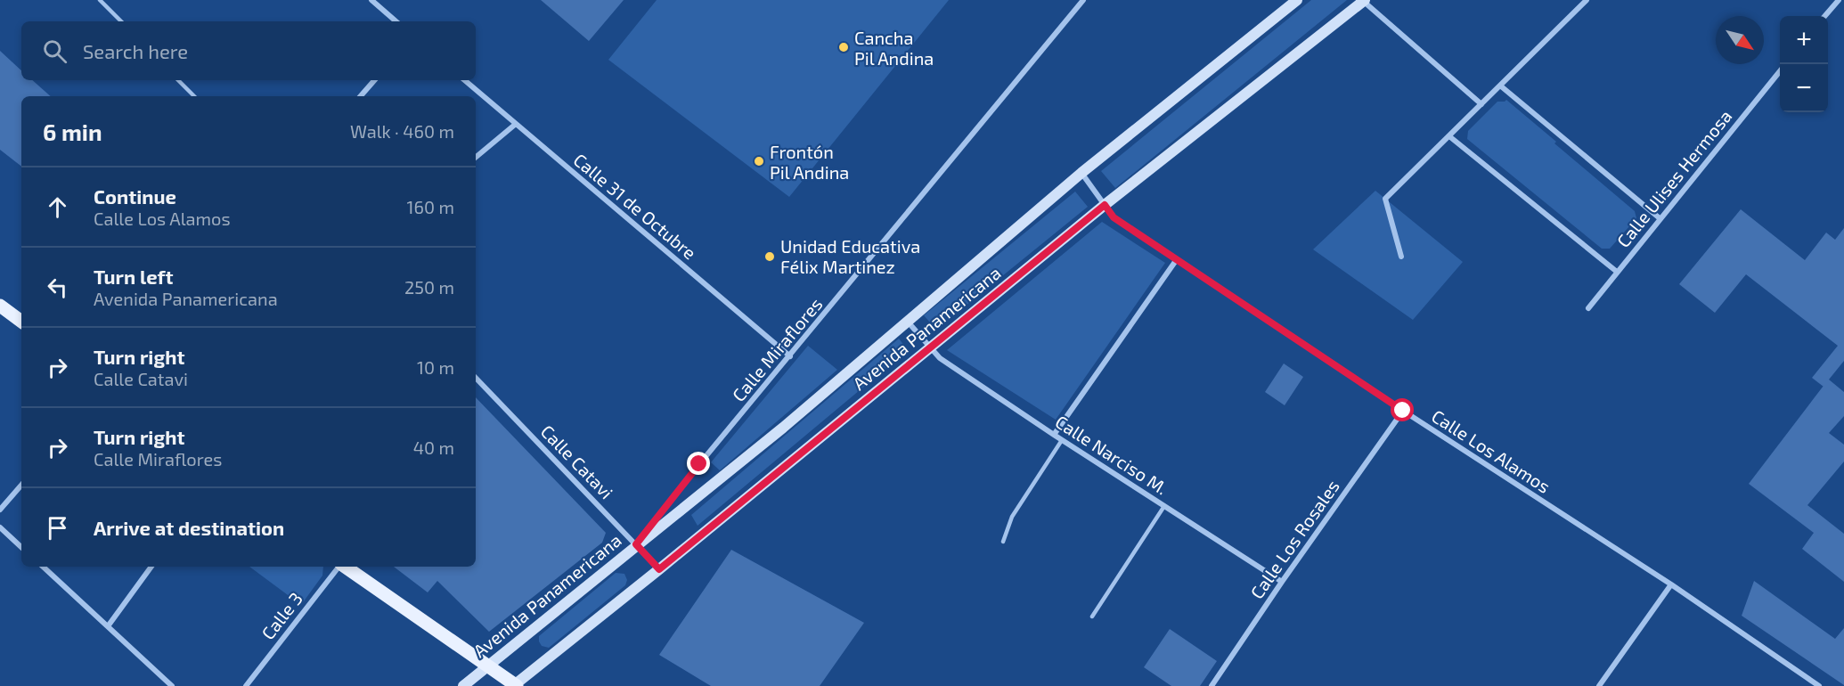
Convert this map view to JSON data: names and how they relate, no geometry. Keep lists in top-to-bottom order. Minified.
{"streets":{"main road":["Avenida Panamericana"],"street":["Calle Ulises Hermosa","Calle 31 de Octubre","Calle Miraflores","Calle Los Alamos","Calle Narciso M.","Calle Catavi","Calle Los Rosales","Calle 3"]},"crossings":[["Calle 31 de Octubre","Calle Miraflores"],["Avenida Panamericana","Calle Miraflores"],["Avenida Panamericana","Calle Los Alamos"],["Avenida Panamericana","Calle Narciso M."],["Avenida Panamericana","Calle Catavi"],["Calle Miraflores","Calle Catavi"],["Calle Los Alamos","Calle Los Rosales"],["Calle Narciso M.","Calle Los Rosales"]],"places":["Cancha Pil Andina","Frontón Pil Andina","Unidad Educativa Félix Martinez"],"north":"bottom right","page":{"map_buttons":["+","−"],"search":"Search here","heading":["6 min","Walk · 460 m"],"list":[["Continue","Calle Los Alamos","160 m"],["Turn left","Avenida Panamericana","250 m"],["Turn right","Calle Catavi","10 m"],["Turn right","Calle Miraflores","40 m"],"Arrive at destination"]}}
